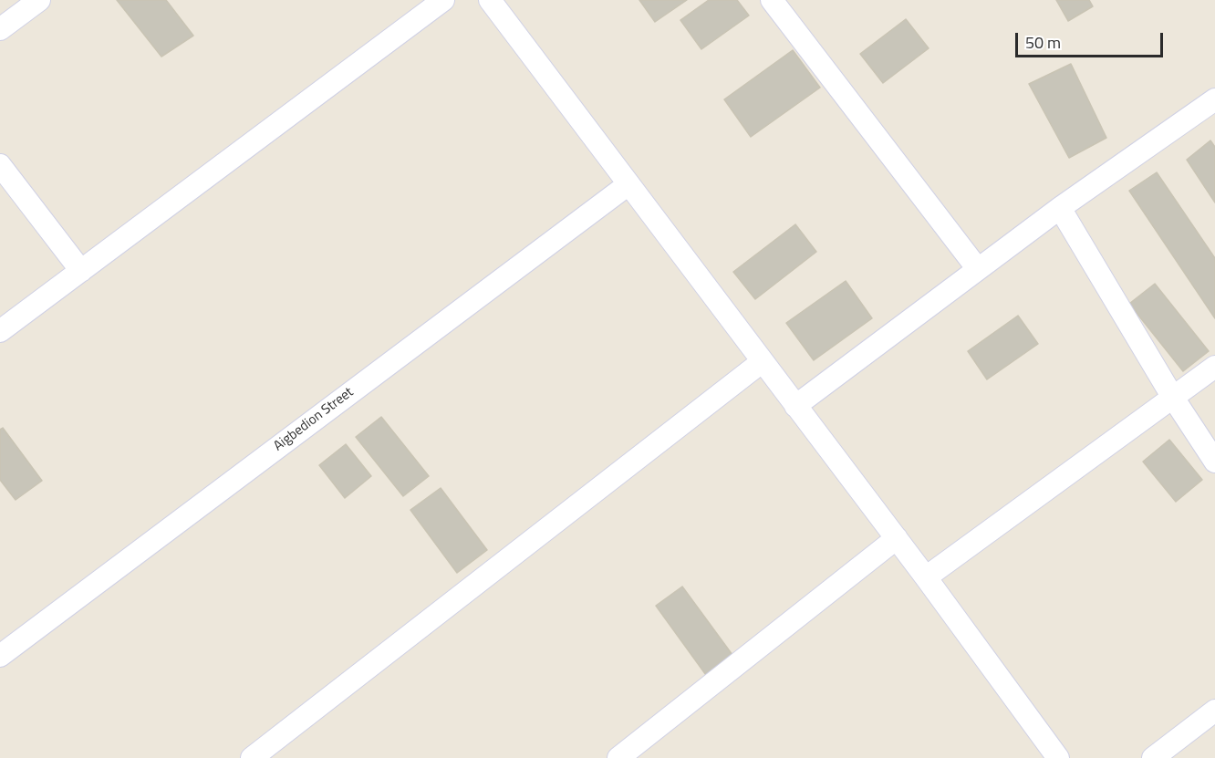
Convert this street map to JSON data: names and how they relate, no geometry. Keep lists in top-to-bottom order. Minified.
{"streets":{"street":["Aigbedion Street"]},"scale_bar":"50 m"}
